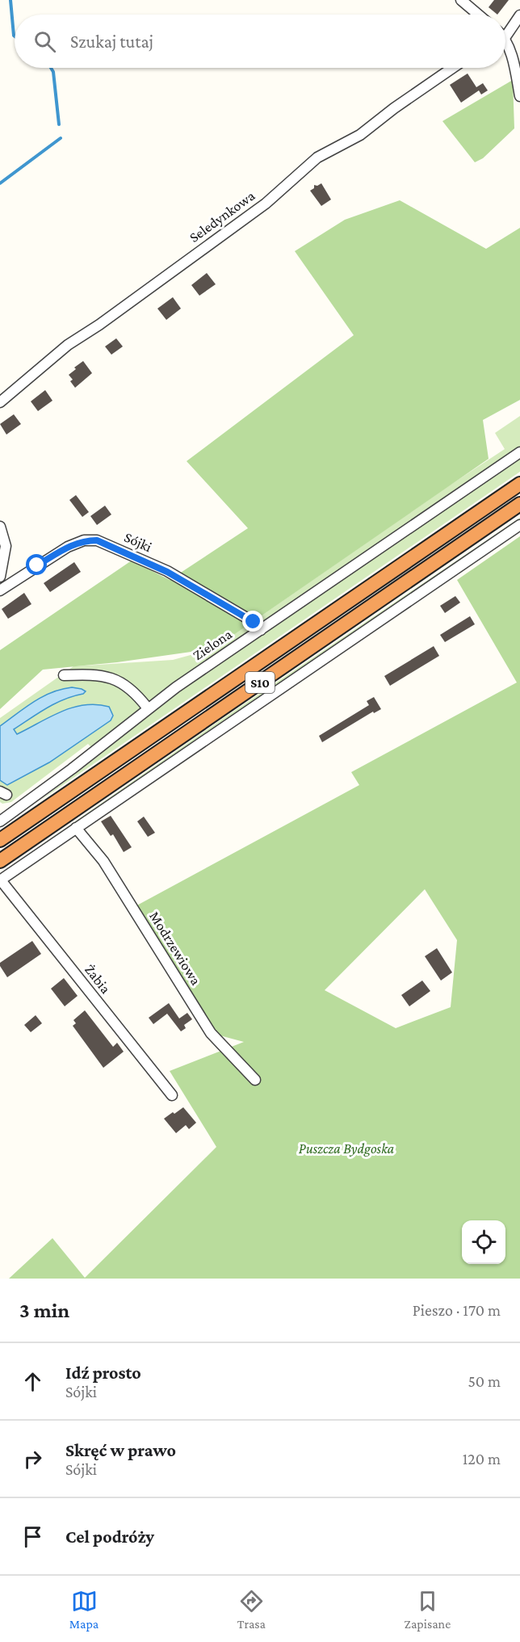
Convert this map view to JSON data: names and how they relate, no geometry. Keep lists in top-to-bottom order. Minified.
{"streets":{"highway":["S10"],"street":["Seledynkowa","Sójki","Zielona","Modrzewiowa","Żabia"]},"crossings":[["Sójki","Zielona"]],"parks":["Puszcza Bydgoska"],"page":{"search":"Szukaj tutaj","heading":["3 min","Pieszo · 170 m"],"list":[["Idź prosto","Sójki","50 m"],["Skręć w prawo","Sójki","120 m"],"Cel podróży"],"nav":["Mapa","Trasa","Zapisane"]}}
